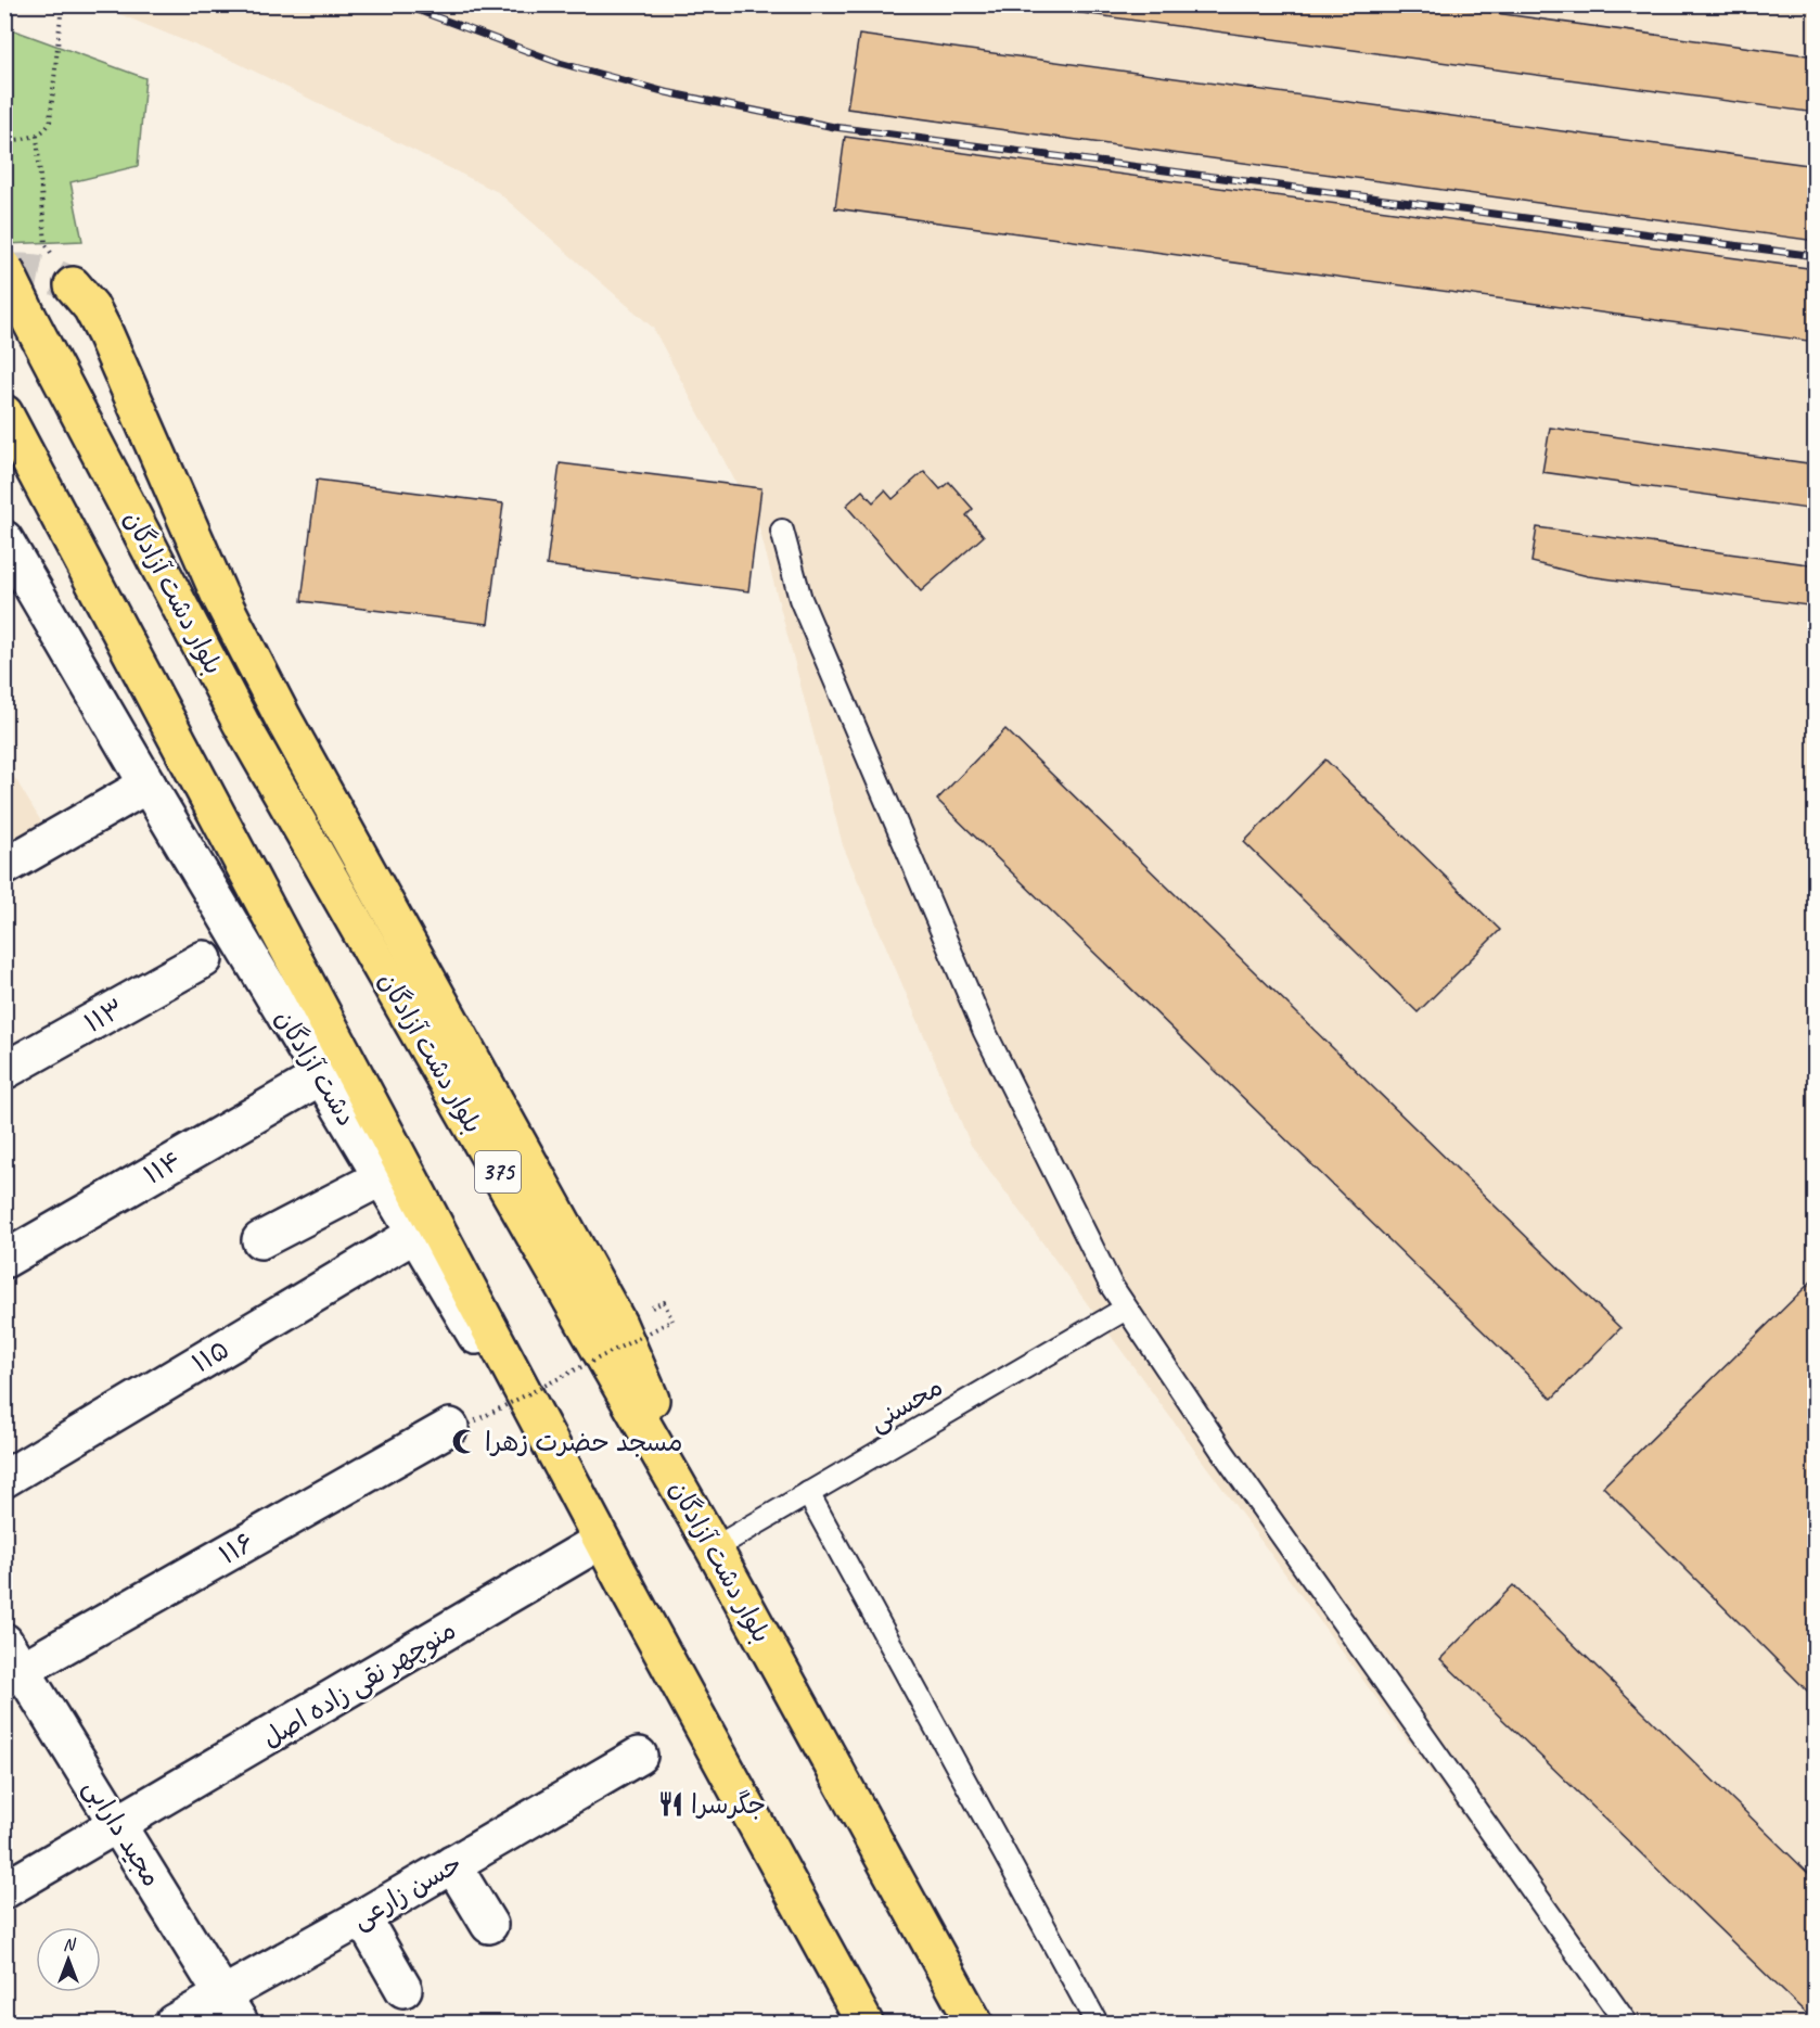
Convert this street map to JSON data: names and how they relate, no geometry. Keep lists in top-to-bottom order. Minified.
{"streets":{"main road":["بلوار دشت آزادگان","375"],"street":["۱۱۳","دشت آزادگان","۱۱۴","۱۱۵","۱۱۶","منوچهر نقی‌ زاده اصل","مجید دارابی","حسن زارعی"],"lane":["محسنی"]},"crossings":[["بلوار دشت آزادگان","محسنی"],["دشت آزادگان","۱۱۴"],["دشت آزادگان","۱۱۵"],["دشت آزادگان","منوچهر نقی‌ زاده اصل"],["۱۱۶","مجید دارابی"],["منوچهر نقی‌ زاده اصل","مجید دارابی"],["مجید دارابی","حسن زارعی"]],"places":{"mosque":["مسجد حضرت زهرا"],"restaurant":["جگرسرا"]},"north":"top"}
